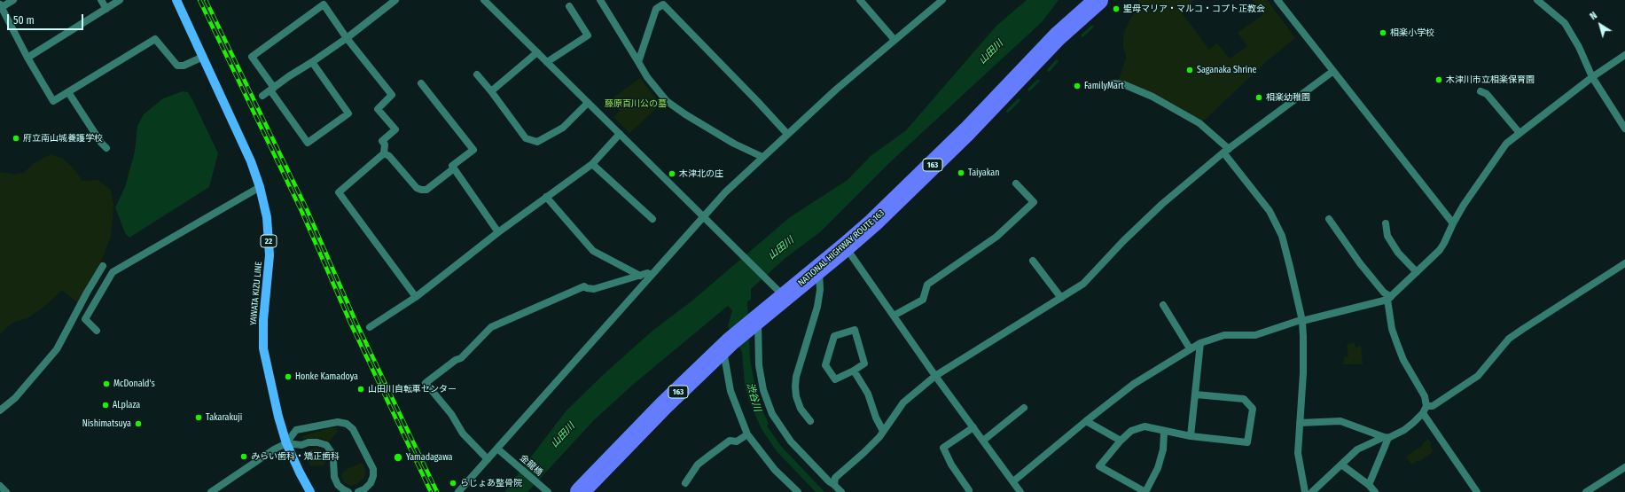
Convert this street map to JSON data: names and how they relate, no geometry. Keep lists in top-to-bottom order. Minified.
{"streets":{"highway":["163","NATIONAL HIGHWAY ROUTE 163"],"main road":["22","YAWATA KIZU LINE"],"street":["金龍橋"]},"water":["山田川","渋谷川"],"parks":["藤原百川公の墓"],"places":["聖母マリア・マルコ・コプト正教会","相楽小学校","Saganaka Shrine","木津川市立相楽保育園","FamilyMart","相楽幼稚園","府立南山城養護学校","Taiyakan","木津北の庄","Honke Kamadoya","McDonald's","山田川自転車センター","ALplaza","Takarakuji","Nishimatsuya","みらい歯科・矯正歯科","Yamadagawa","らじょあ整骨院"],"scale_bar":"50 m","north":"top left"}
